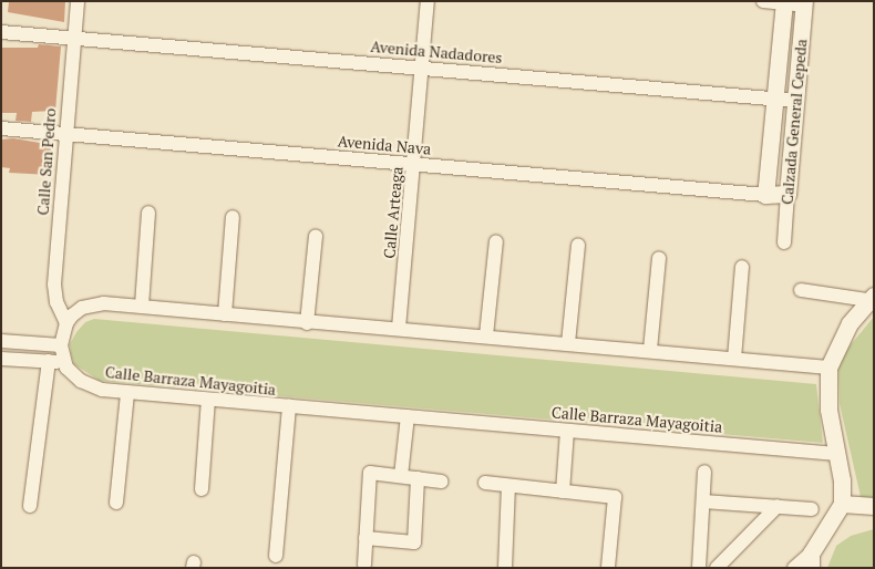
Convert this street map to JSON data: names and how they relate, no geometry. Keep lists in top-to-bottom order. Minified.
{"streets":{"street":["Avenida Nadadores","Calzada General Cepeda","Avenida Nava","Calle San Pedro","Calle Arteaga","Calle Barraza Mayagoitia"]},"crossings":[["Avenida Nadadores","Calzada General Cepeda"],["Avenida Nadadores","Calle San Pedro"],["Avenida Nadadores","Calle Arteaga"],["Calzada General Cepeda","Avenida Nava"],["Avenida Nava","Calle San Pedro"],["Avenida Nava","Calle Arteaga"],["Calle San Pedro","Calle Barraza Mayagoitia"]]}
